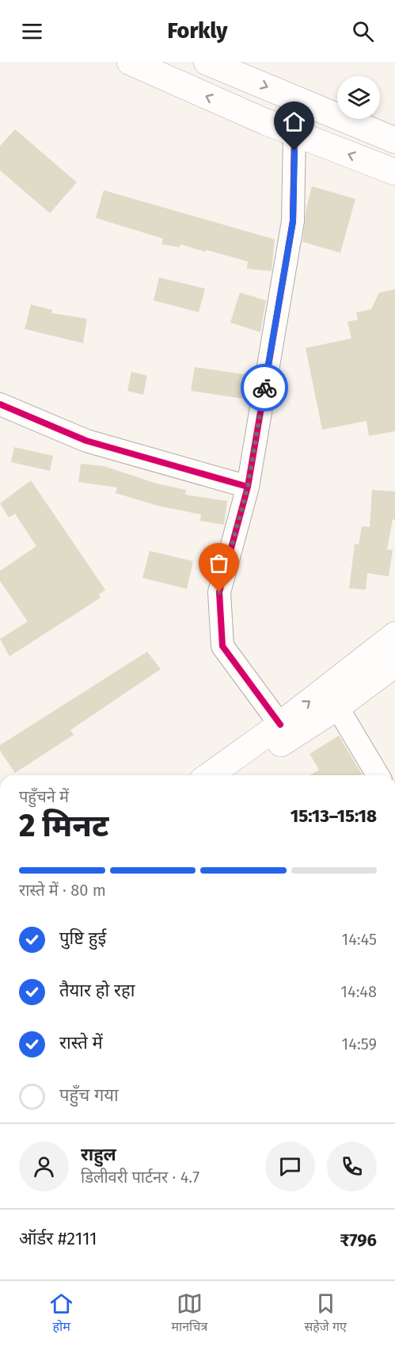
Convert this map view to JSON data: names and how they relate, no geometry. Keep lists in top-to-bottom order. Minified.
{"page":{"header":"Forkly","heading":["2 मिनट","पहुँचने में","15:13–15:18"],"panel":["राहुल","डिलीवरी पार्टनर · 4.7","ऑर्डर #2111","₹796"],"bar":"रास्ते में · 80 m","list":[["पुष्टि हुई","14:45"],["तैयार हो रहा","14:48"],["रास्ते में","14:59"],"पहुँच गया"],"tabs":["होम","मानचित्र","सहेजे गए"]}}
